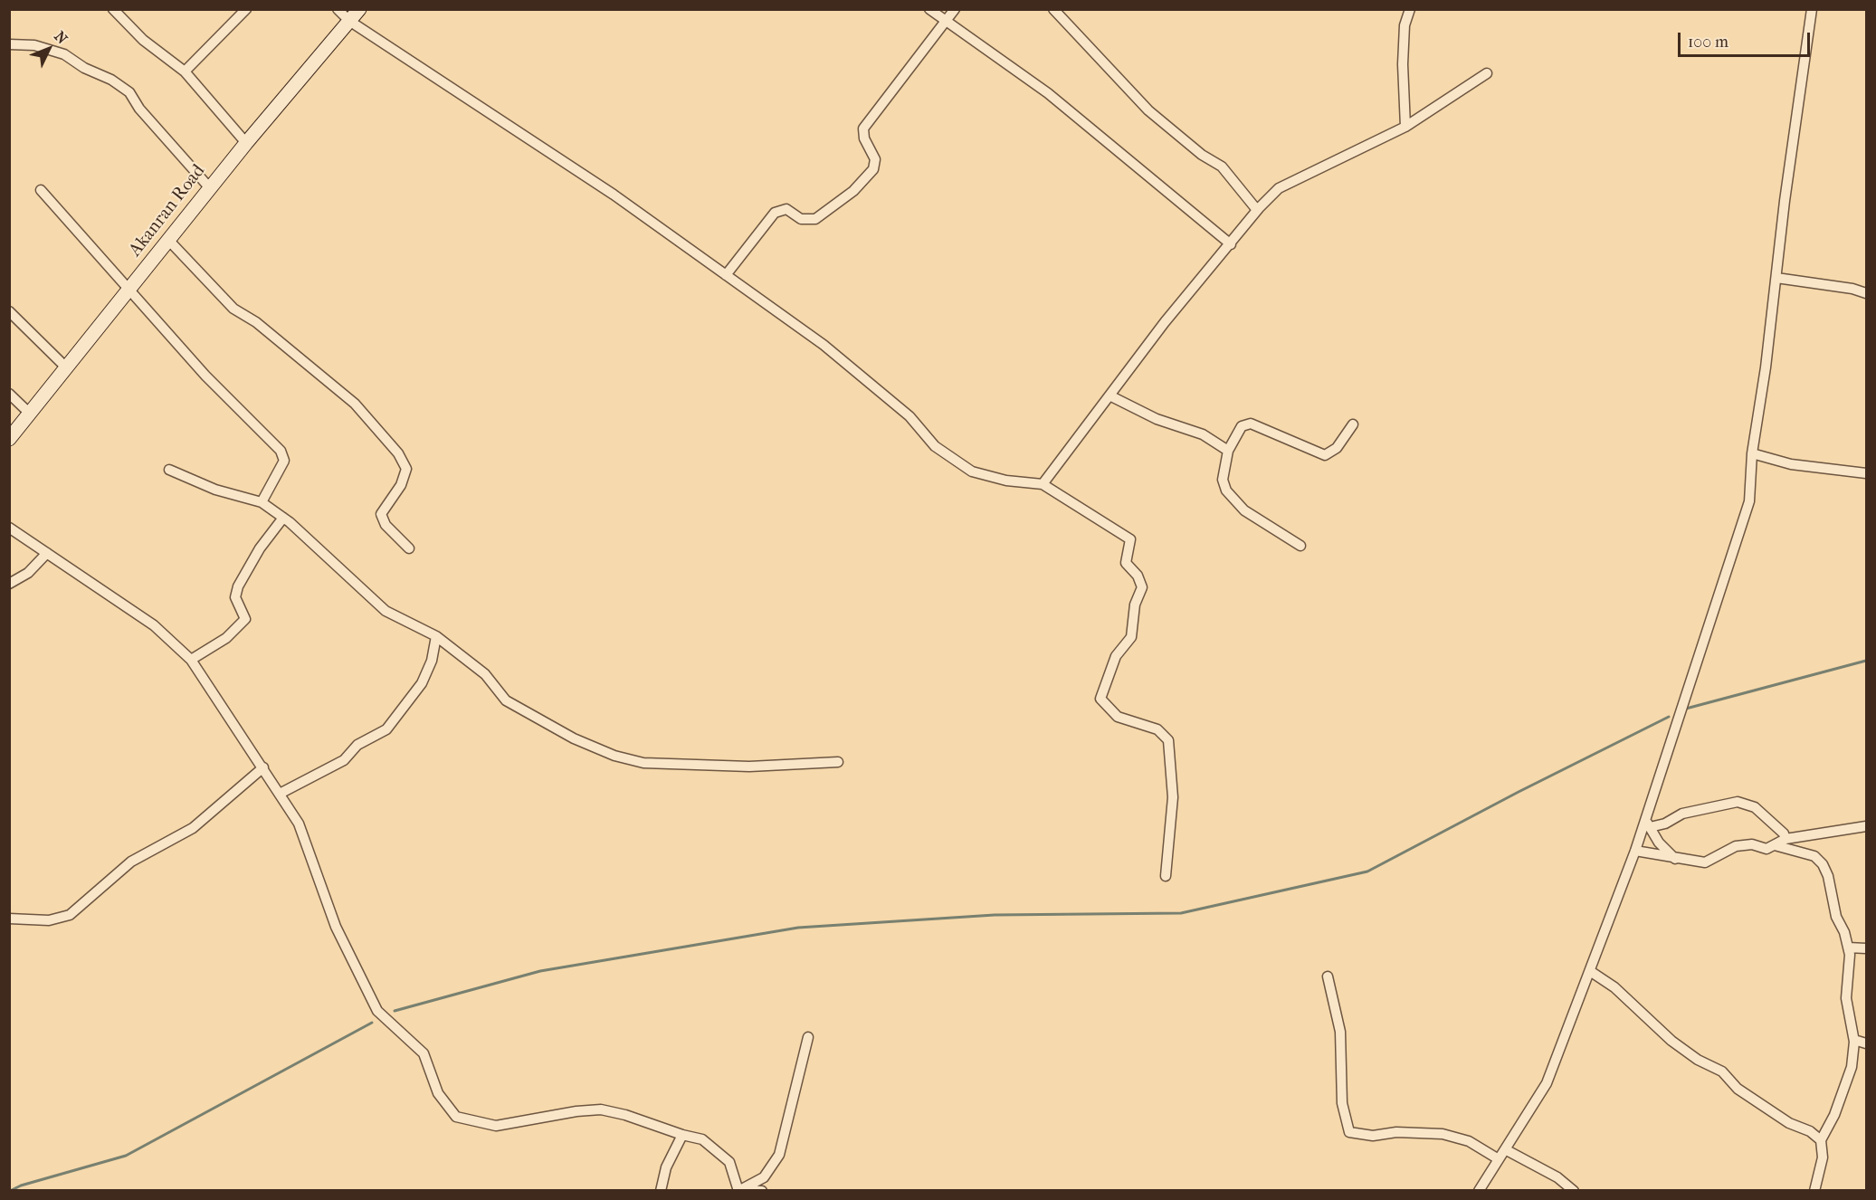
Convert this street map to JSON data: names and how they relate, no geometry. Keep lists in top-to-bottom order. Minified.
{"streets":{"main road":["Akanran Road"]},"scale_bar":"100 m","north":"top right"}
